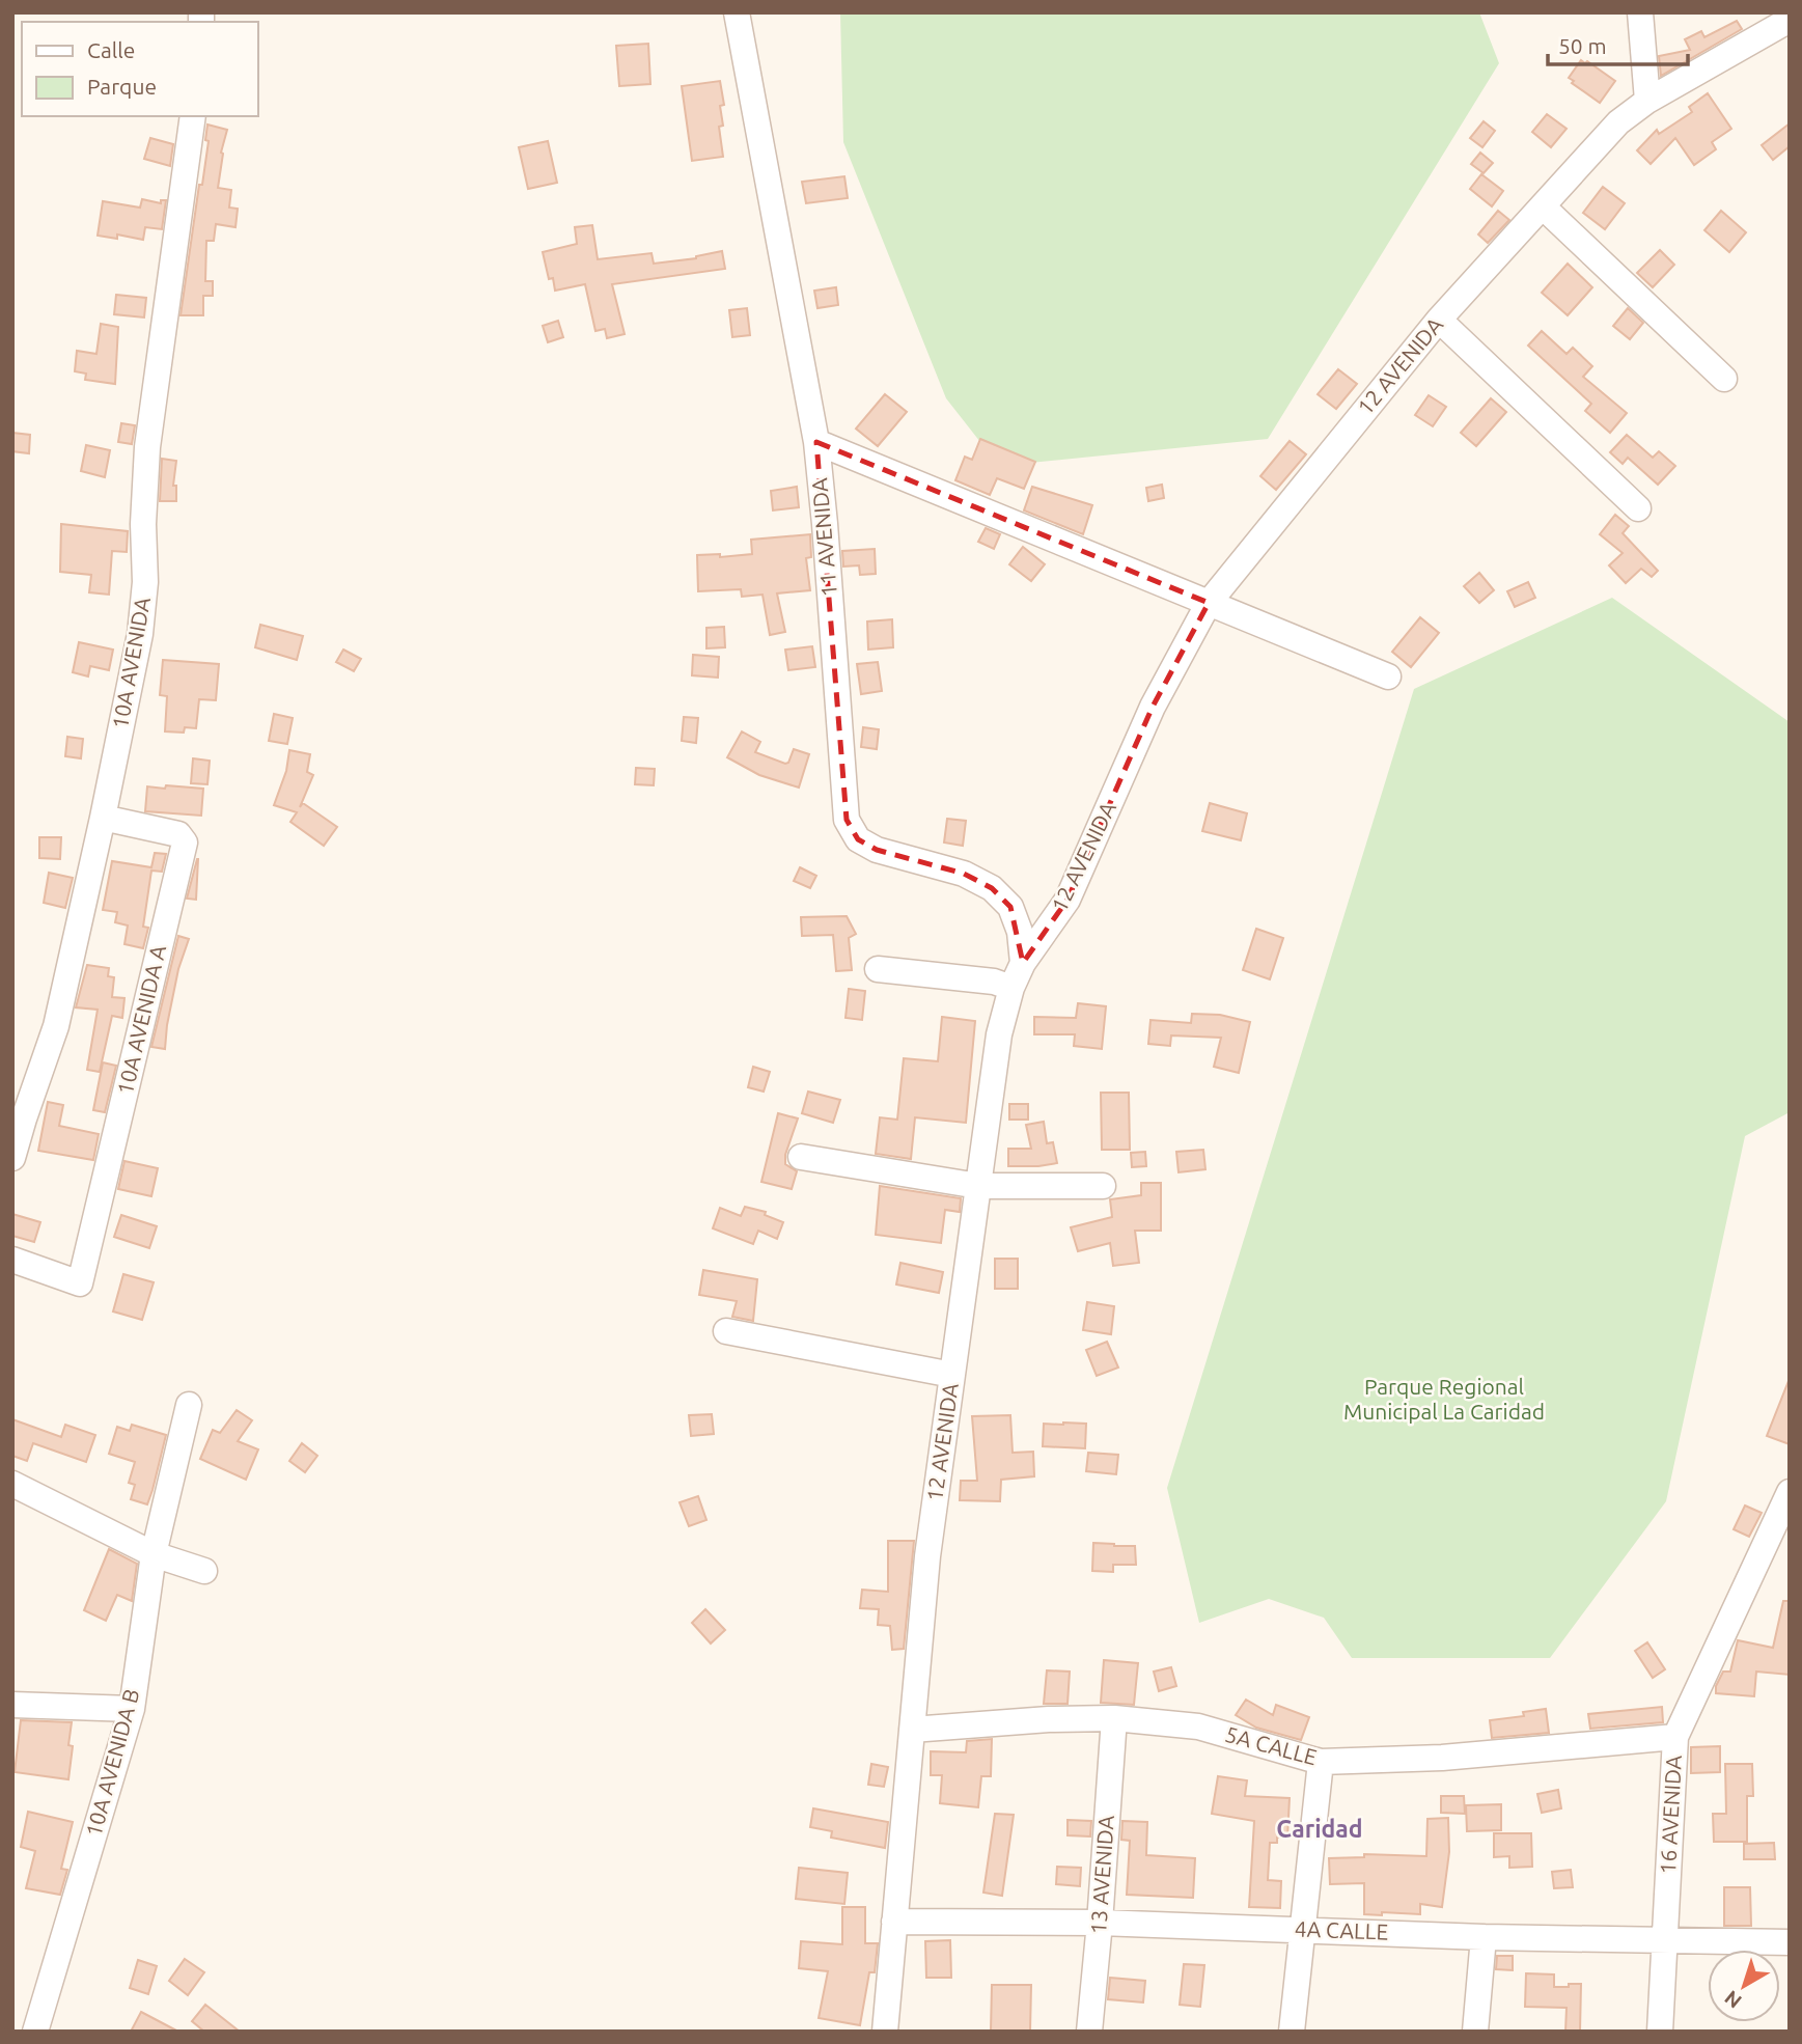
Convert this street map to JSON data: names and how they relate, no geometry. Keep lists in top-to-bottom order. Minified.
{"streets":{"street":["12 AVENIDA","11 AVENIDA","10A AVENIDA","10A AVENIDA A","5A CALLE","10A AVENIDA B","16 AVENIDA","13 AVENIDA","4A CALLE"]},"crossings":[["12 AVENIDA","11 AVENIDA"],["12 AVENIDA","5A CALLE"],["12 AVENIDA","4A CALLE"],["10A AVENIDA","10A AVENIDA A"],["5A CALLE","16 AVENIDA"],["5A CALLE","13 AVENIDA"],["16 AVENIDA","4A CALLE"],["13 AVENIDA","4A CALLE"]],"districts":["Caridad"],"parks":["Parque Regional Municipal La Caridad"],"legend":["Calle","Parque"],"scale_bar":"50 m","north":"bottom left"}
